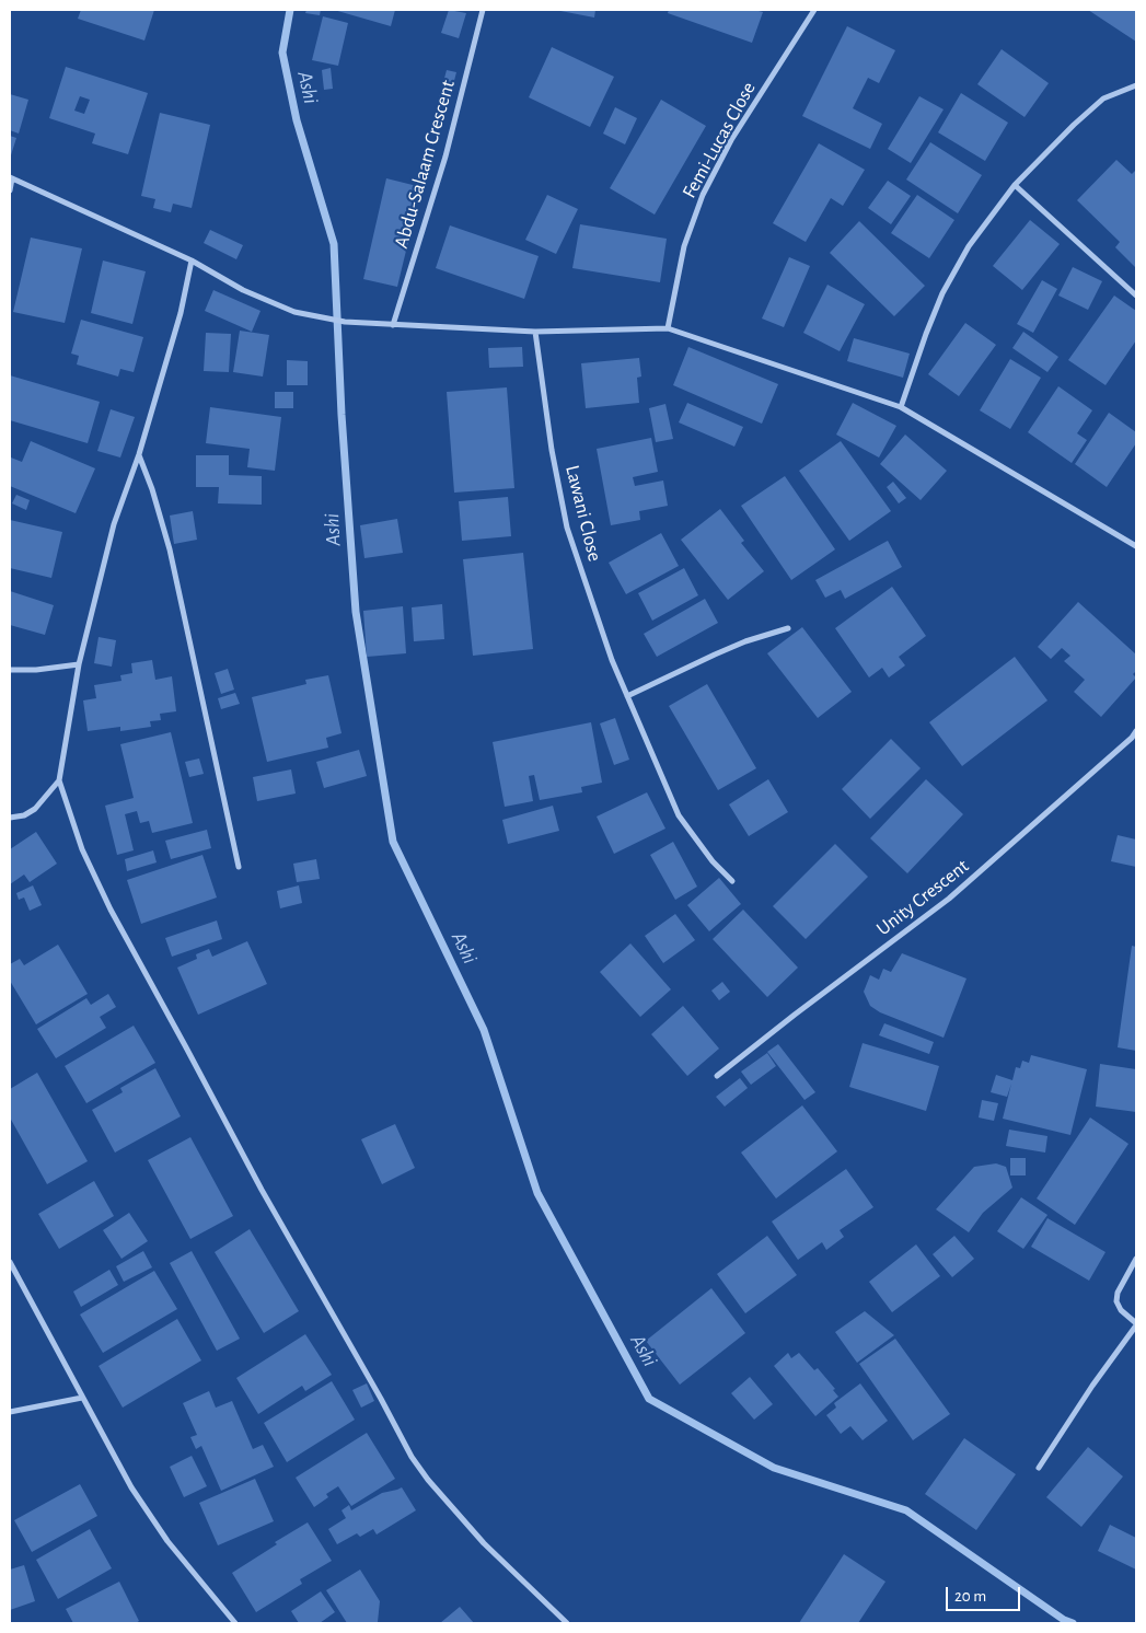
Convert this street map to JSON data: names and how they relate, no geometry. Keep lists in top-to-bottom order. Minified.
{"streets":{"street":["Femi-Lucas Close","Abdu-Salaam Crescent","Lawani Close","Unity Crescent"]},"water":["Ashi"],"scale_bar":"20 m"}
